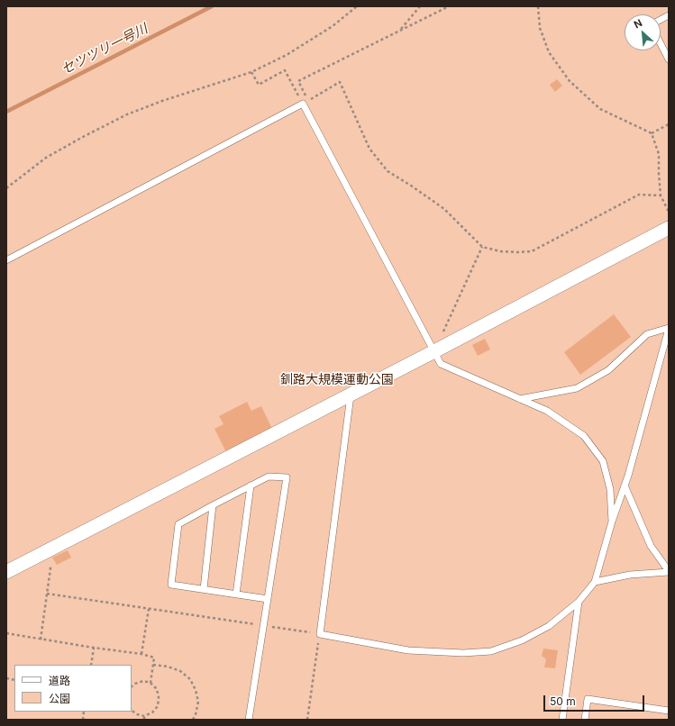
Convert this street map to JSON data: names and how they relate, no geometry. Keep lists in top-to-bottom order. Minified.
{"water":["セツツリ一号川"],"parks":["釧路大規模運動公園"],"legend":["道路","公園"],"scale_bar":"50 m","north":"top left"}
